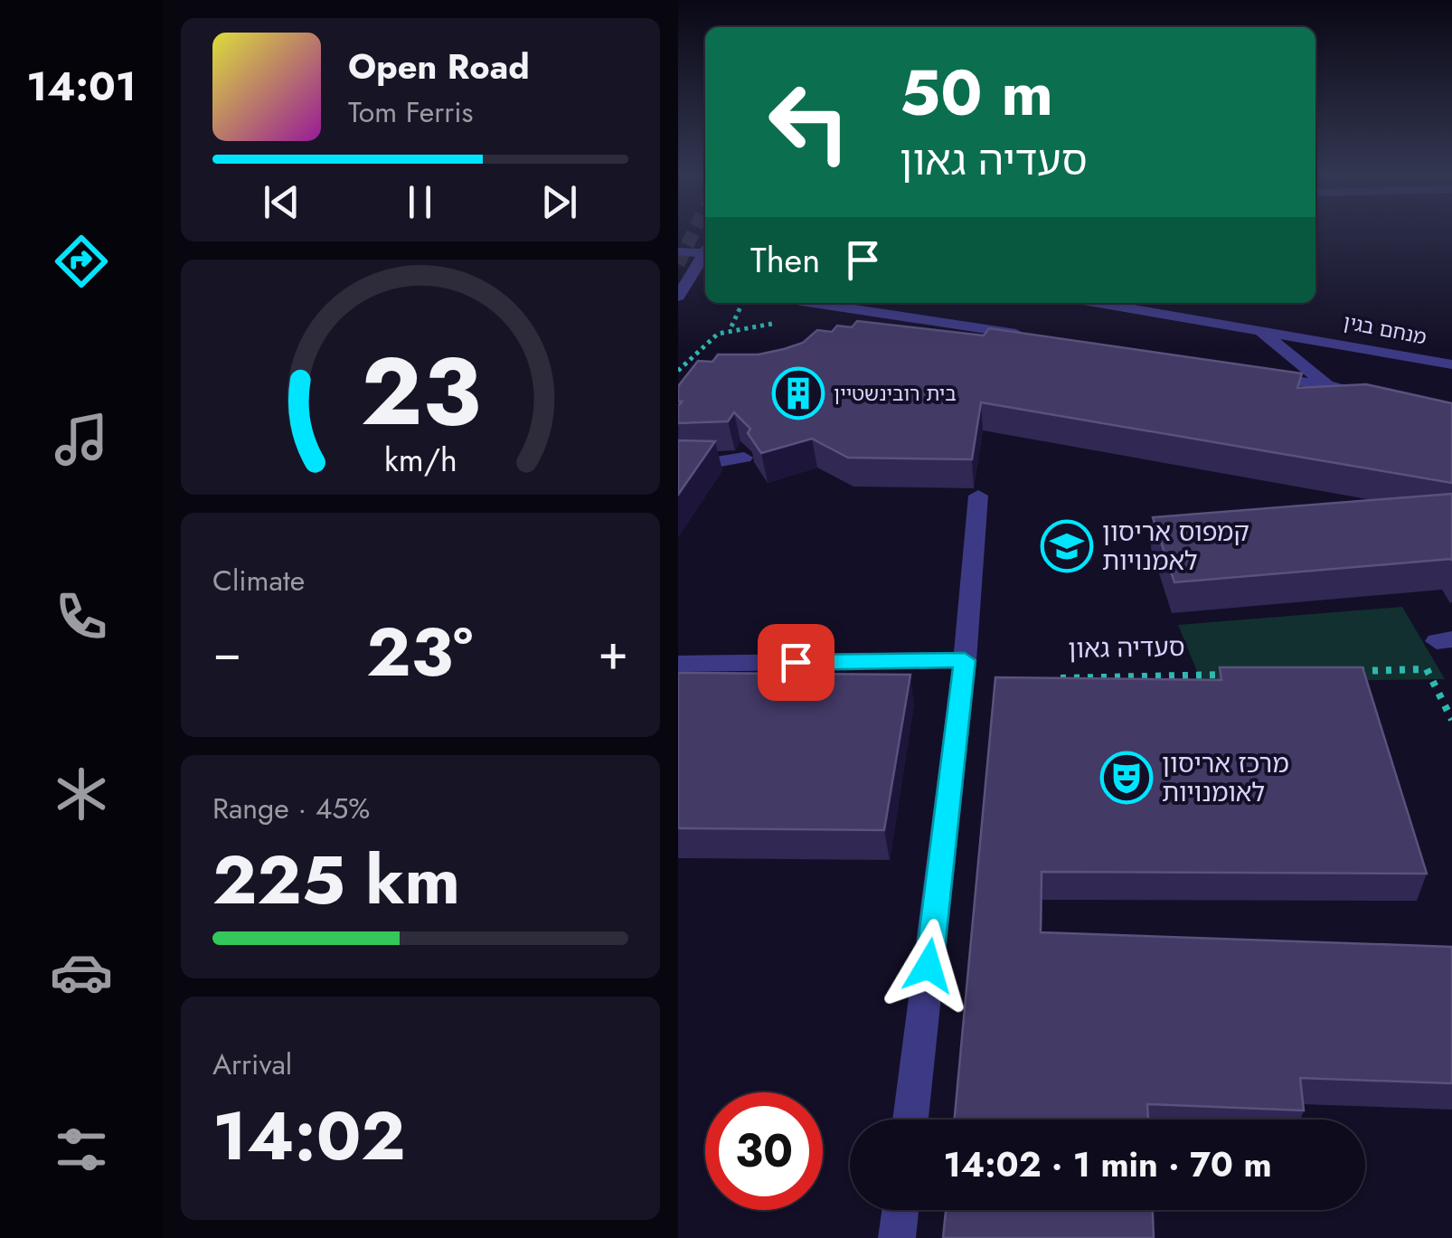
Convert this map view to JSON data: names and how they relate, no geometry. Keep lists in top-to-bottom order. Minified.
{"streets":{"street":["מנחם בגין"],"path":["סעדיה גאון"]},"places":{"building":["בית רובינשטיין"],"school or university":["קמפוס אריסון לאמנויות"],"theatre":["מרכז אריסון לאומנויות"]},"page":{"tabs":"14:01","turn":["50 m","סעדיה גאון"],"song":["Open Road","Tom Ferris"],"then":"Then","tile":["Climate",["Range · 45%","225 km"],["Arrival","14:02"]],"heat":["−","23°","+"],"limit":"30","trip":"14:02 · 1 min · 70 m","gauge":["23","km/h"]}}
